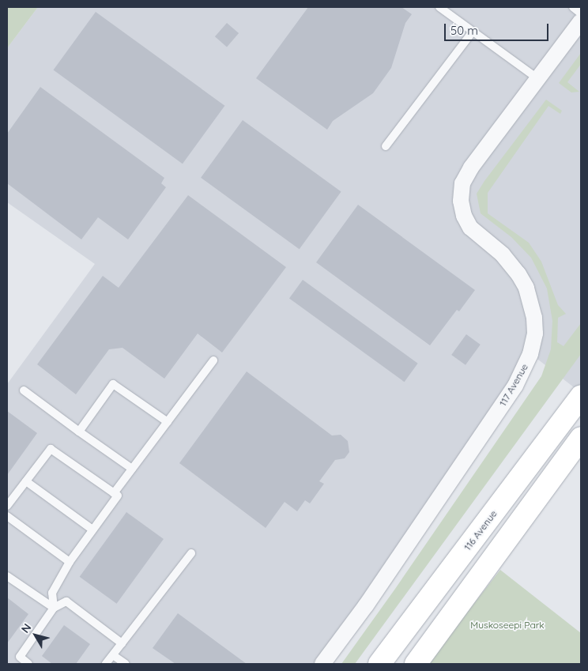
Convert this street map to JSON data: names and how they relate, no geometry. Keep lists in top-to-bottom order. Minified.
{"streets":{"main road":["116 Avenue"],"street":["117 Avenue"]},"parks":["Muskoseepi Park"],"scale_bar":"50 m","north":"top left"}
